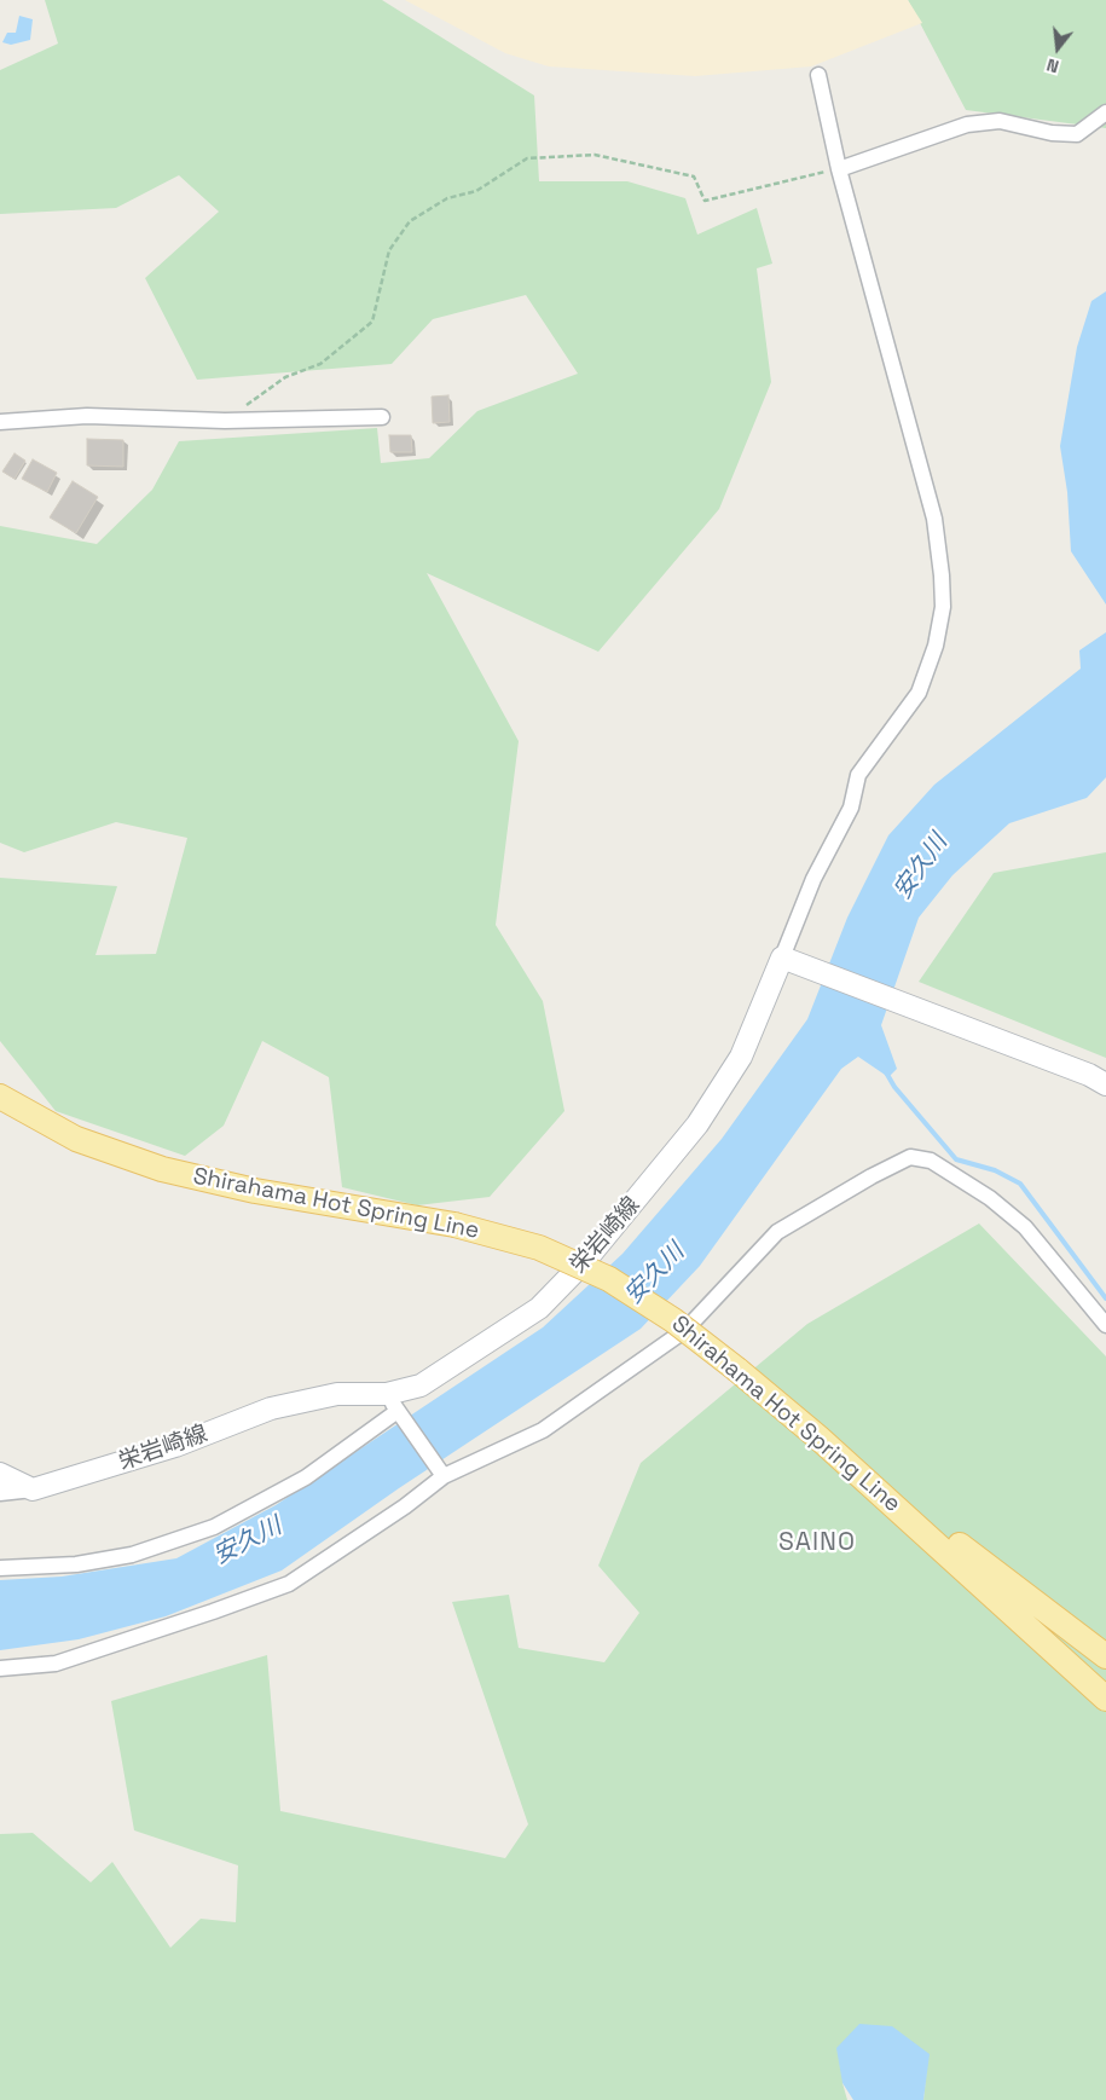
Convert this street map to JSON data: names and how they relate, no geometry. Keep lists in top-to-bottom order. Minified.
{"streets":{"main road":["Shirahama Hot Spring Line","栄岩崎線"]},"districts":["SAINO"],"water":["安久川"],"north":"bottom"}
